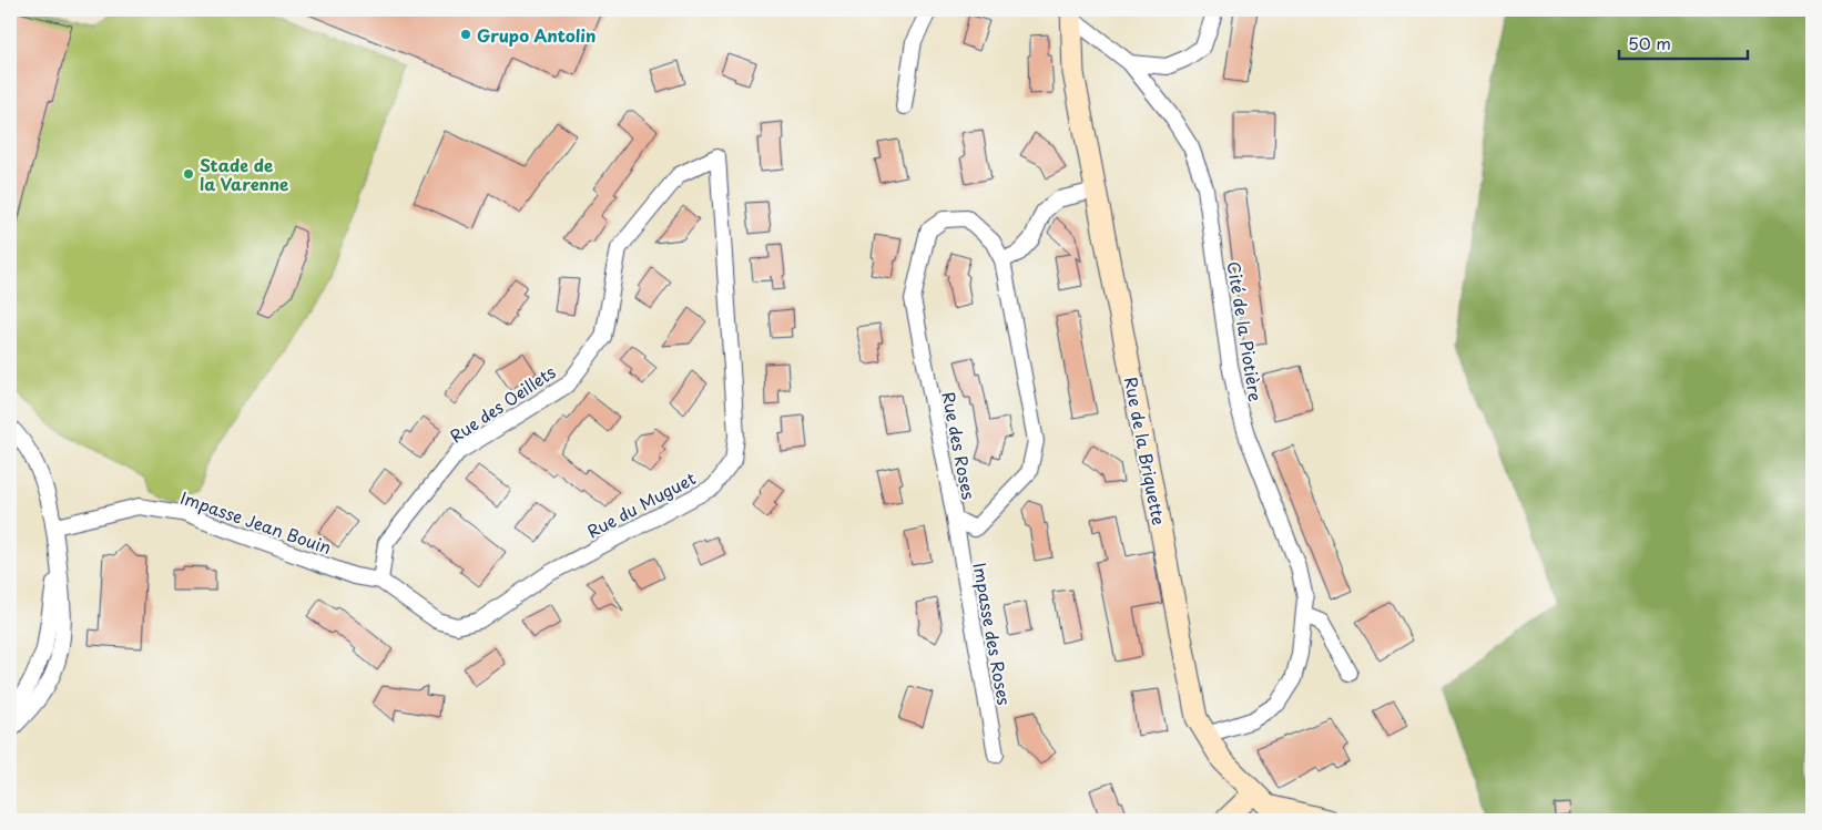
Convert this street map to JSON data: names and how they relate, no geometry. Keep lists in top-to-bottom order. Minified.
{"streets":{"main road":["Rue de la Briquette"],"street":["Cité de la Piotière","Rue des Oeillets","Rue des Roses","Rue du Muguet","Impasse Jean Bouin","Impasse des Roses"]},"crossings":[["Cité de la Piotière","Rue de la Briquette"],["Rue des Oeillets","Rue du Muguet"],["Rue des Oeillets","Impasse Jean Bouin"],["Rue des Roses","Impasse des Roses"],["Rue du Muguet","Impasse Jean Bouin"]],"places":["Grupo Antolin","Stade de la Varenne"],"scale_bar":"50 m"}
